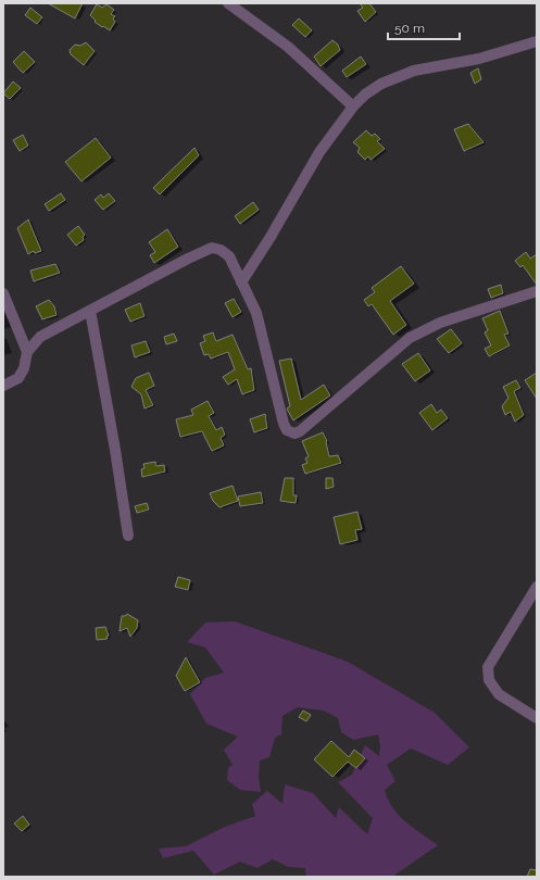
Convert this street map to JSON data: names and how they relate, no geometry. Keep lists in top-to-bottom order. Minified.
{"scale_bar":"50 m"}
